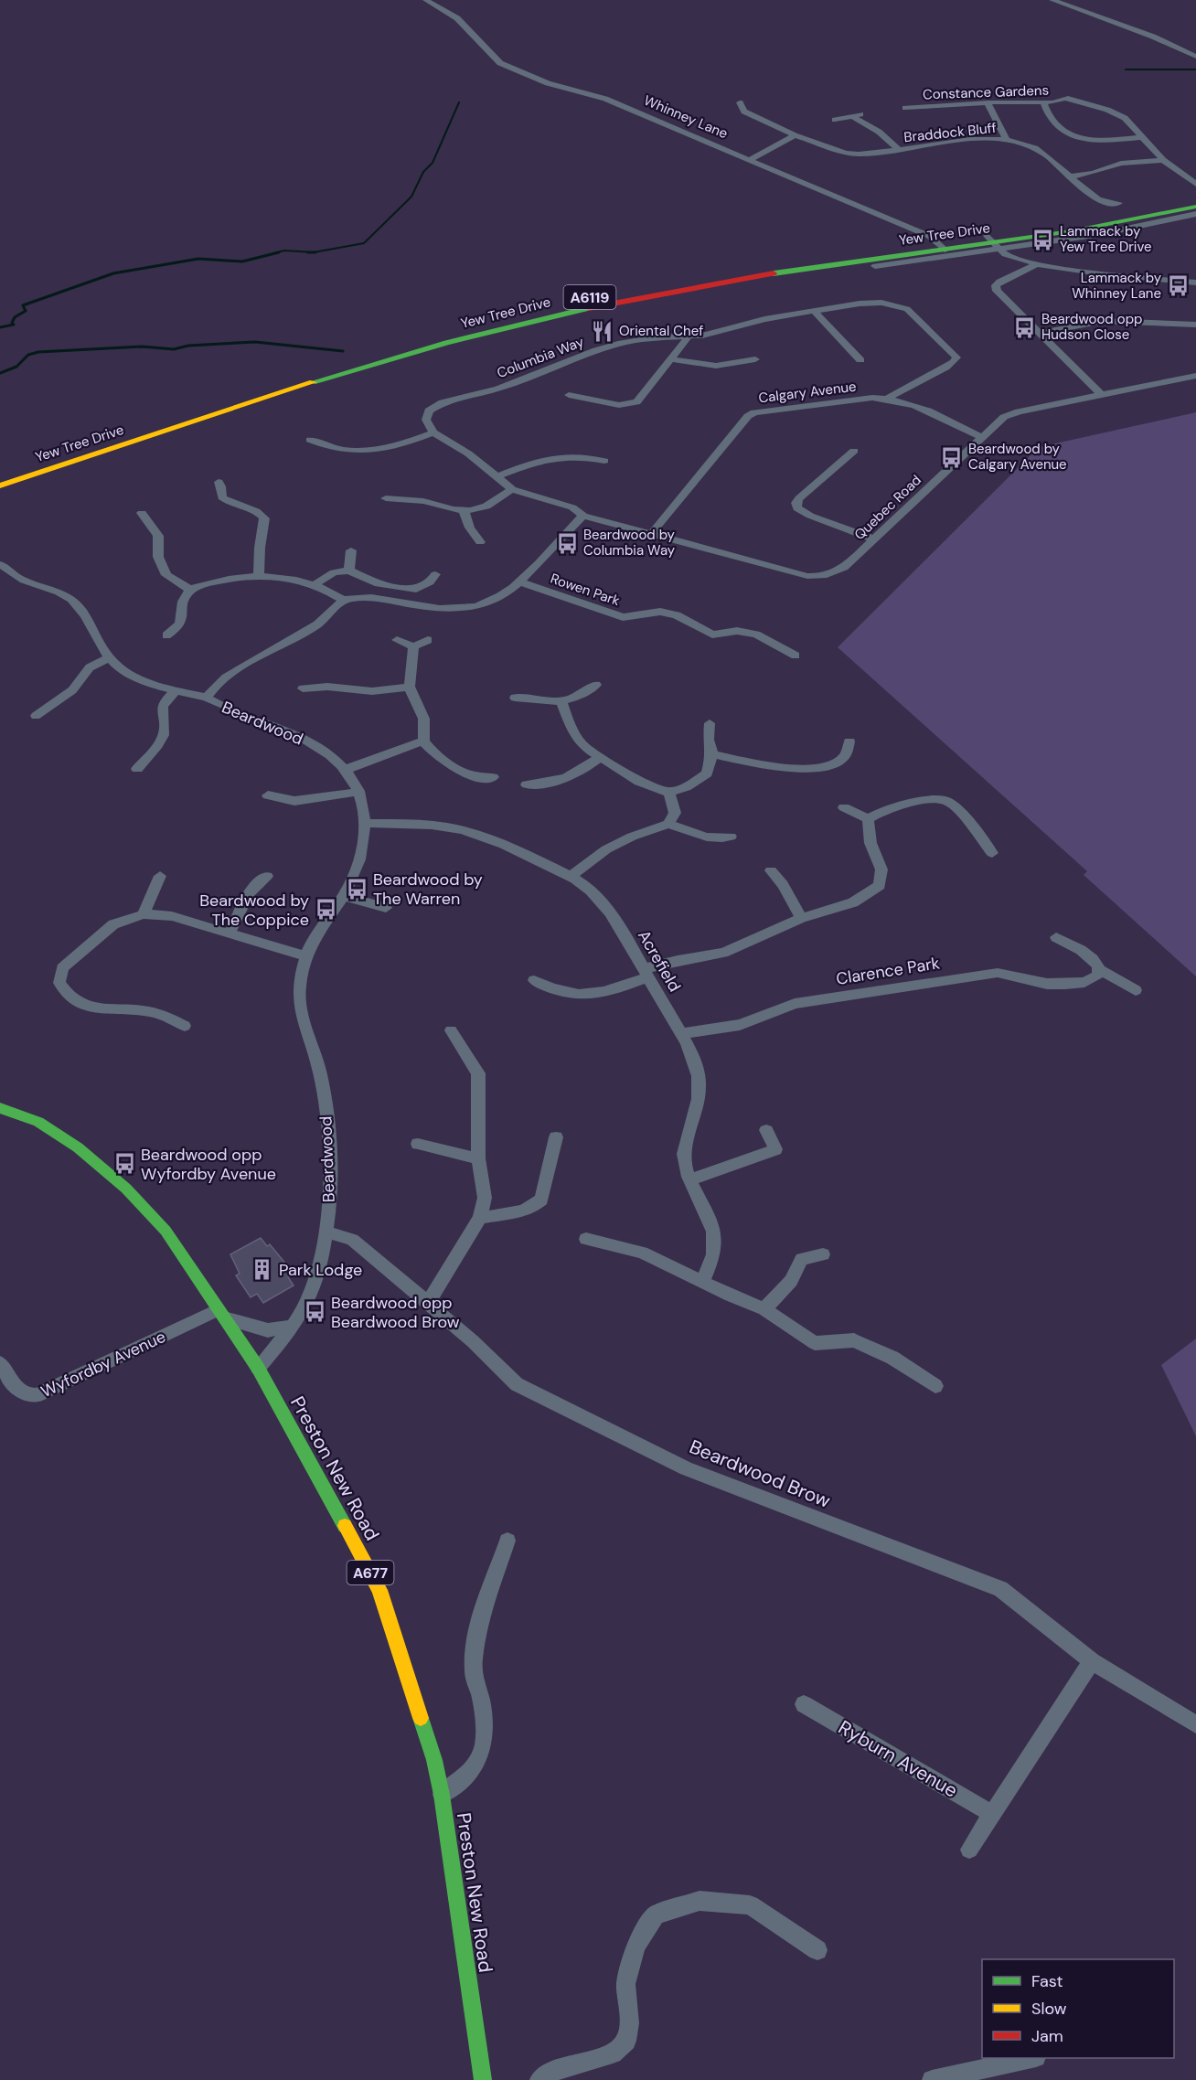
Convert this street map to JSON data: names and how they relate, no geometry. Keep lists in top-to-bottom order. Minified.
{"streets":{"highway":["Yew Tree Drive","A6119","Preston New Road","A677"],"street":["Constance Gardens","Whinney Lane","Braddock Bluff","Columbia Way","Calgary Avenue","Quebec Road","Rowen Park","Beardwood","Acrefield","Clarence Park","Wyfordby Avenue","Beardwood Brow","Ryburn Avenue"]},"crossings":[["Whinney Lane","Yew Tree Drive"],["Columbia Way","Calgary Avenue"],["Calgary Avenue","Quebec Road"],["Beardwood","Acrefield"],["Beardwood","Preston New Road"],["Beardwood","Beardwood Brow"],["Acrefield","Clarence Park"],["Wyfordby Avenue","Preston New Road"]],"places":{"bus stop":["Lammack by Yew Tree Drive","Lammack by Whinney Lane","Beardwood opp Hudson Close","Beardwood by Calgary Avenue","Beardwood by Columbia Way","Beardwood by The Warren","Beardwood by The Coppice","Beardwood opp Wyfordby Avenue","Beardwood opp Beardwood Brow"],"restaurant":["Oriental Chef"],"building":["Park Lodge"]},"legend":["Fast","Slow","Jam"]}
